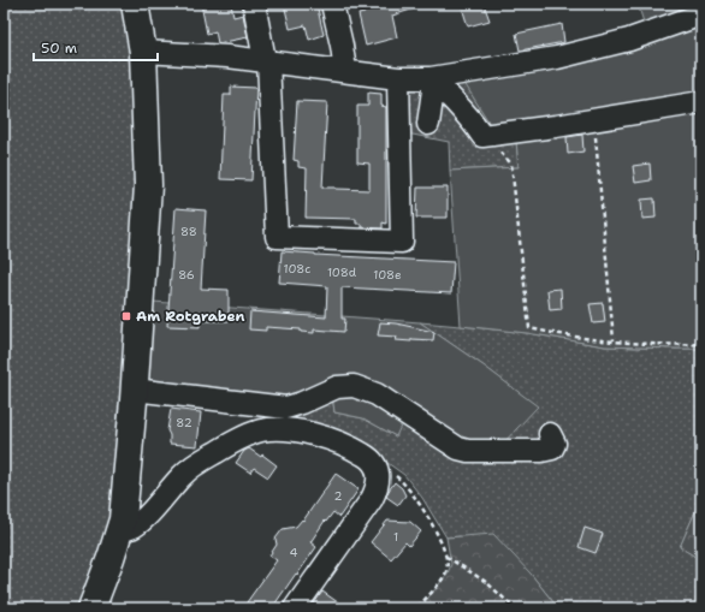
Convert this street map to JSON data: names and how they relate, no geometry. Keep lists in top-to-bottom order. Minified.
{"places":{"transit":["Am Rotgraben"]},"house_numbers":["88","108c","108d","86","108e","82","2","1","4"],"scale_bar":"50 m"}
